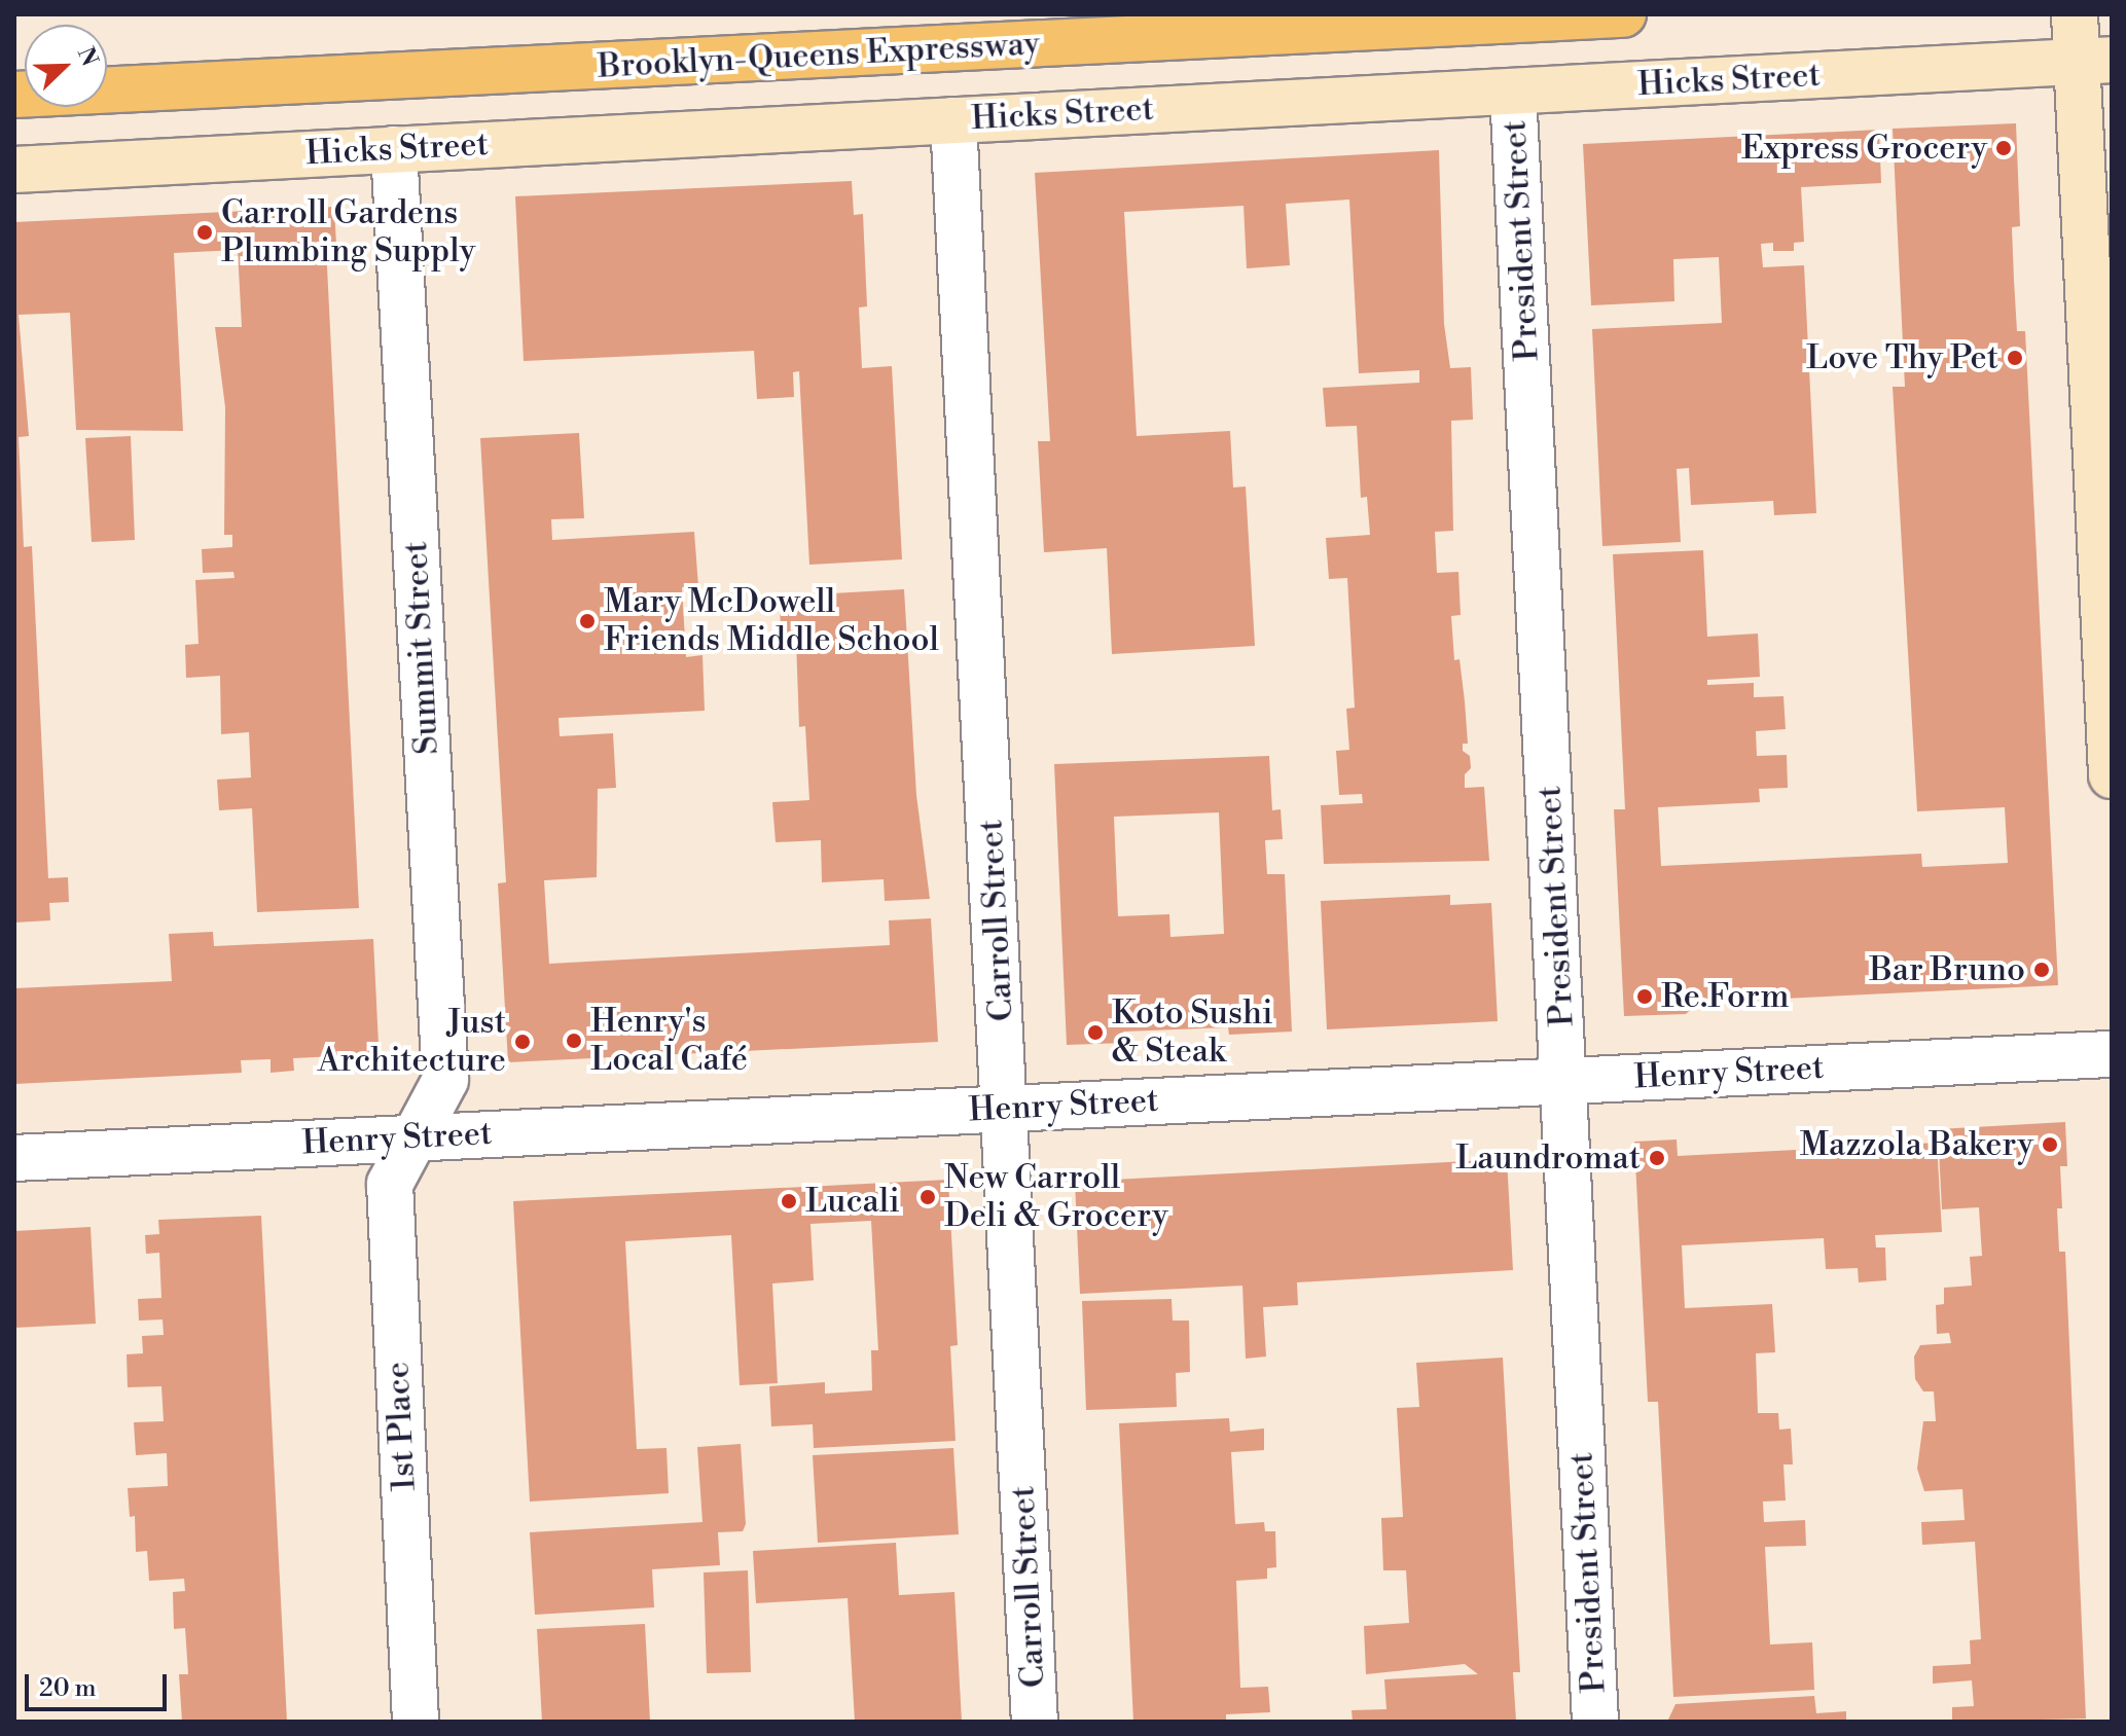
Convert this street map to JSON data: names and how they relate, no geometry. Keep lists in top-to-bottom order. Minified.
{"streets":{"highway":["Brooklyn-Queens Expressway"],"street":["Hicks Street","President Street","Summit Street","Carroll Street","Henry Street","1st Place"]},"crossings":[["Hicks Street","President Street"],["Hicks Street","Summit Street"],["Hicks Street","Carroll Street"],["President Street","Henry Street"],["Summit Street","Henry Street"],["Summit Street","1st Place"],["Carroll Street","Henry Street"],["Henry Street","1st Place"]],"places":["Express Grocery","Carroll Gardens Plumbing Supply","Love Thy Pet","Mary McDowell Friends Middle School","Bar Bruno","Re.Form","Koto Sushi & Steak","Henry's Local Café","Just Architecture","Mazzola Bakery","Laundromat","New Carroll Deli & Grocery","Lucali"],"scale_bar":"20 m","north":"top right"}
